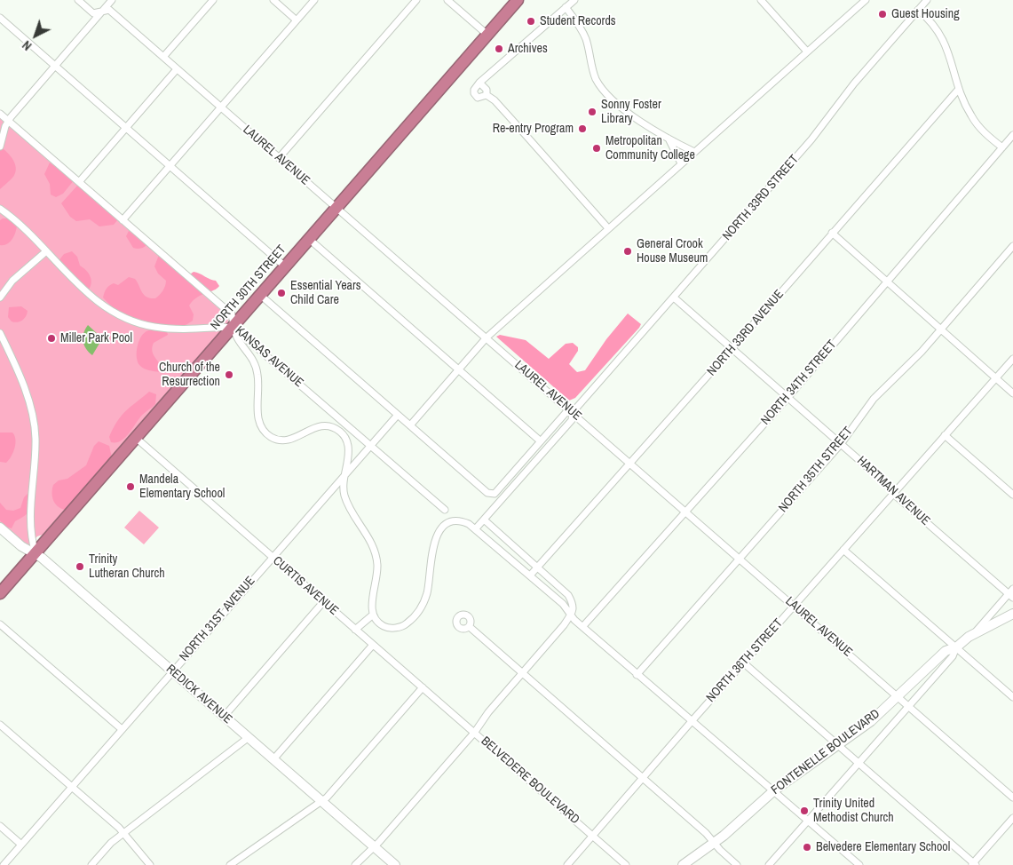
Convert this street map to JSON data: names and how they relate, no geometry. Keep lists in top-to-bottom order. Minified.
{"streets":{"highway":["NORTH 30TH STREET"],"street":["LAUREL AVENUE","NORTH 33RD STREET","NORTH 33RD AVENUE","KANSAS AVENUE","NORTH 34TH STREET","NORTH 35TH STREET","HARTMAN AVENUE","CURTIS AVENUE","NORTH 31ST AVENUE","NORTH 36TH STREET","REDICK AVENUE","FONTENELLE BOULEVARD","BELVEDERE BOULEVARD"]},"crossings":[["LAUREL AVENUE","NORTH 33RD STREET"],["LAUREL AVENUE","NORTH 30TH STREET"],["LAUREL AVENUE","NORTH 33RD AVENUE"],["LAUREL AVENUE","NORTH 34TH STREET"],["LAUREL AVENUE","NORTH 35TH STREET"],["LAUREL AVENUE","NORTH 36TH STREET"],["LAUREL AVENUE","FONTENELLE BOULEVARD"],["NORTH 33RD STREET","HARTMAN AVENUE"],["NORTH 30TH STREET","KANSAS AVENUE"],["NORTH 30TH STREET","CURTIS AVENUE"],["NORTH 30TH STREET","REDICK AVENUE"],["NORTH 33RD AVENUE","HARTMAN AVENUE"],["KANSAS AVENUE","NORTH 31ST AVENUE"],["NORTH 34TH STREET","HARTMAN AVENUE"],["NORTH 35TH STREET","HARTMAN AVENUE"],["HARTMAN AVENUE","NORTH 36TH STREET"],["CURTIS AVENUE","NORTH 31ST AVENUE"],["CURTIS AVENUE","BELVEDERE BOULEVARD"],["NORTH 31ST AVENUE","REDICK AVENUE"],["NORTH 36TH STREET","BELVEDERE BOULEVARD"]],"places":["Guest Housing","Student Records","Archives","Sonny Foster Library","Re-entry Program","Metropolitan Community College","General Crook House Museum","Essential Years Child Care","Miller Park Pool","Church of the Resurrection","Mandela Elementary School","Trinity Lutheran Church","Trinity United Methodist Church","Belvedere Elementary School"],"north":"bottom left"}
